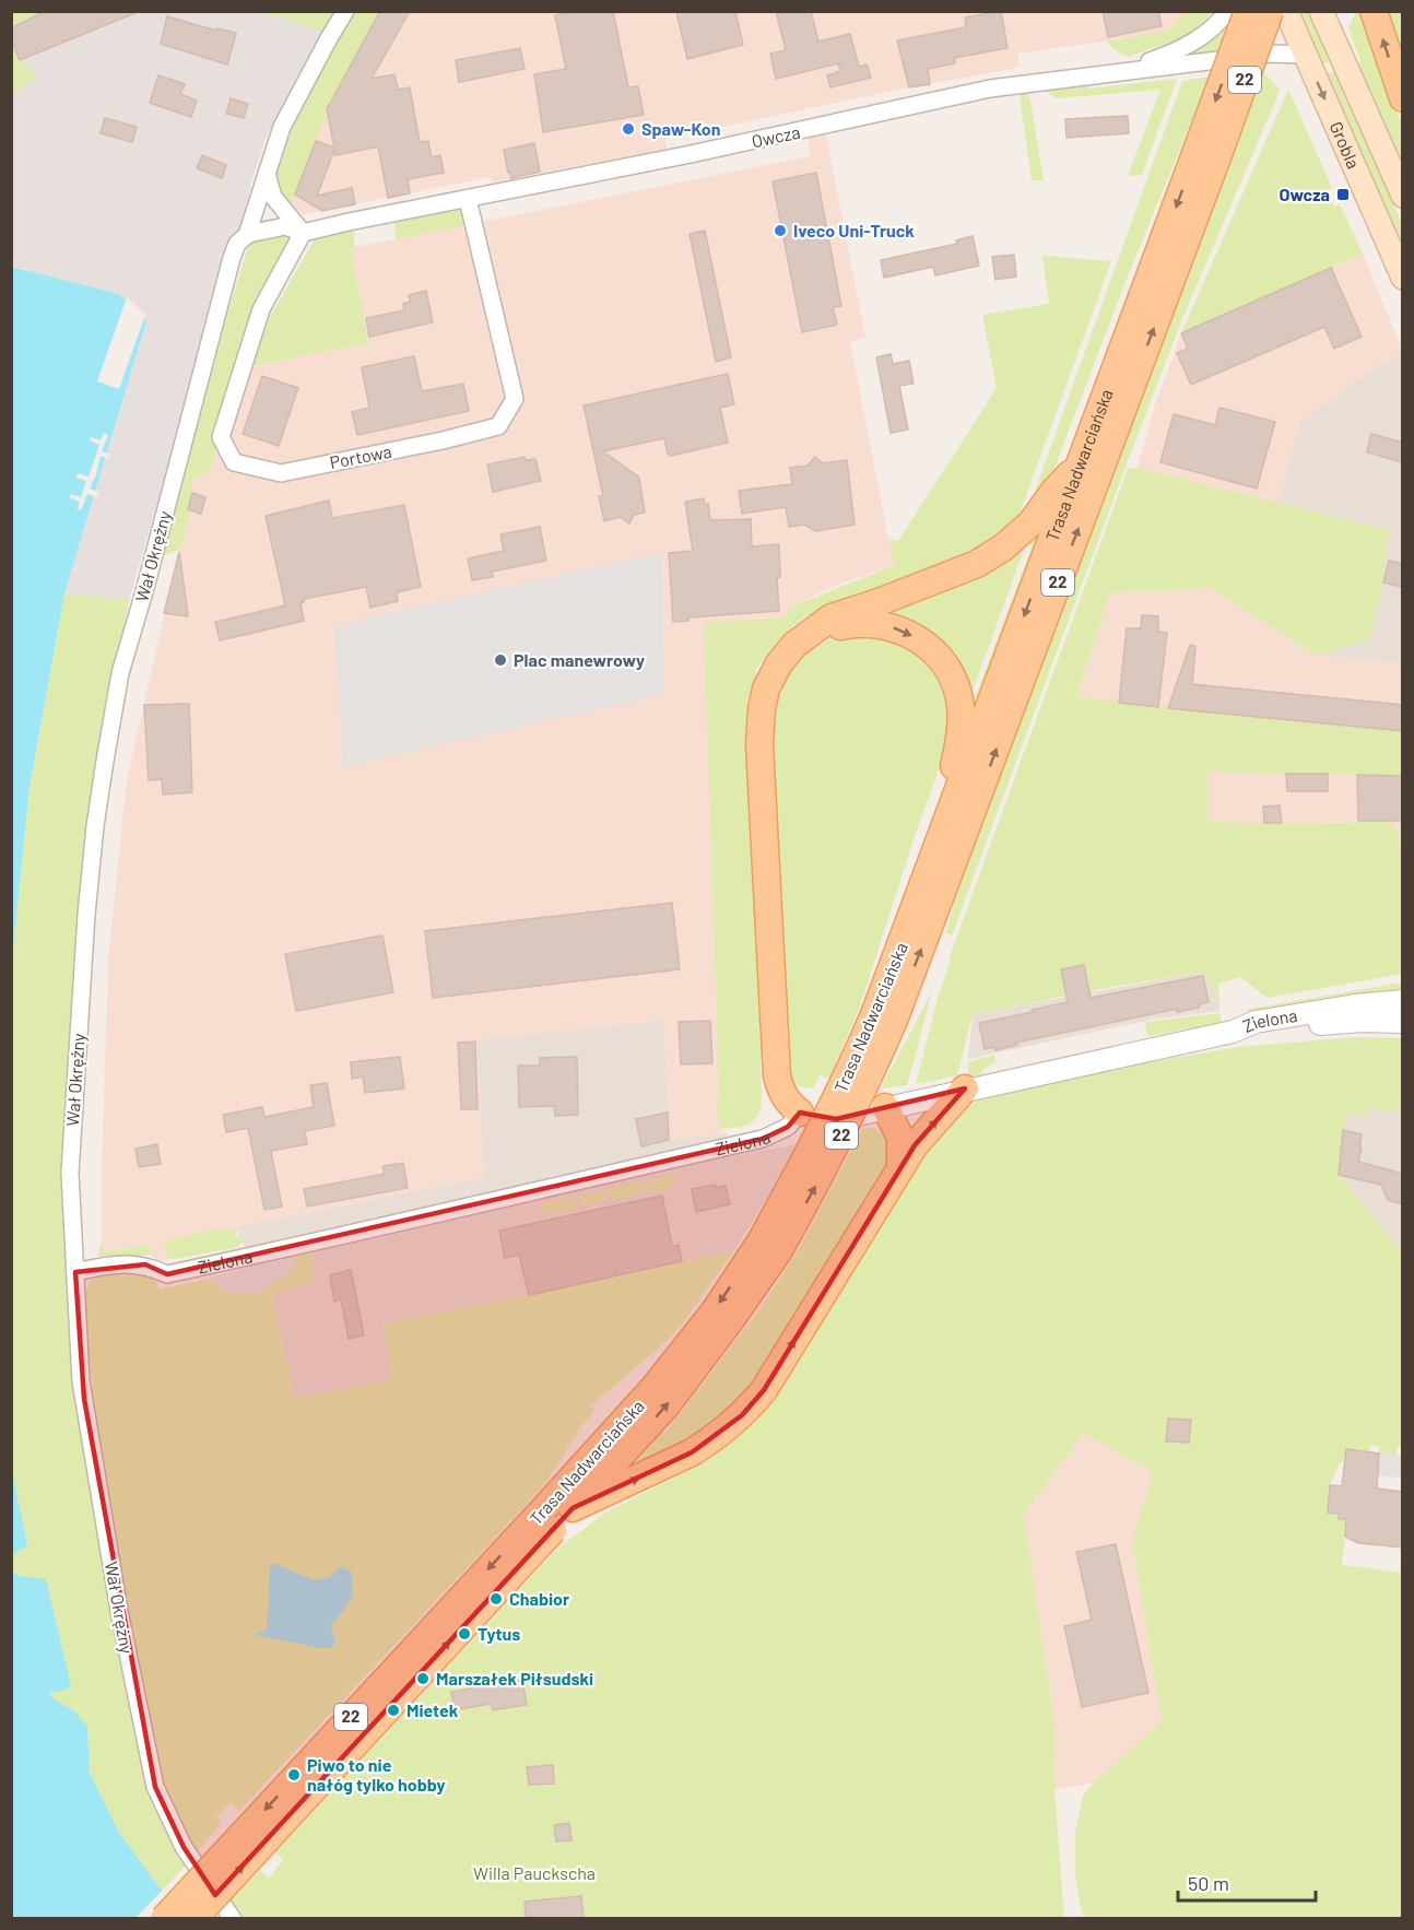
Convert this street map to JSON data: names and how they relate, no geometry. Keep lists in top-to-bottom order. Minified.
{"streets":{"main road":["22","Grobla","Trasa Nadwarciańska"],"street":["Owcza","Portowa","Wał Okrężny","Zielona"]},"crossings":[["Owcza","Grobla"],["Owcza","Portowa"],["Wał Okrężny","Zielona"]],"parks":["Willa Pauckscha"],"places":{"other":["Spaw-Kon","Iveco Uni-Truck","Plac manewrowy","Chabior","Tytus","Marszałek Piłsudski","Mietek","Piwo to nie nałóg tylko hobby"],"transit":["Owcza"]},"scale_bar":"50 m"}
